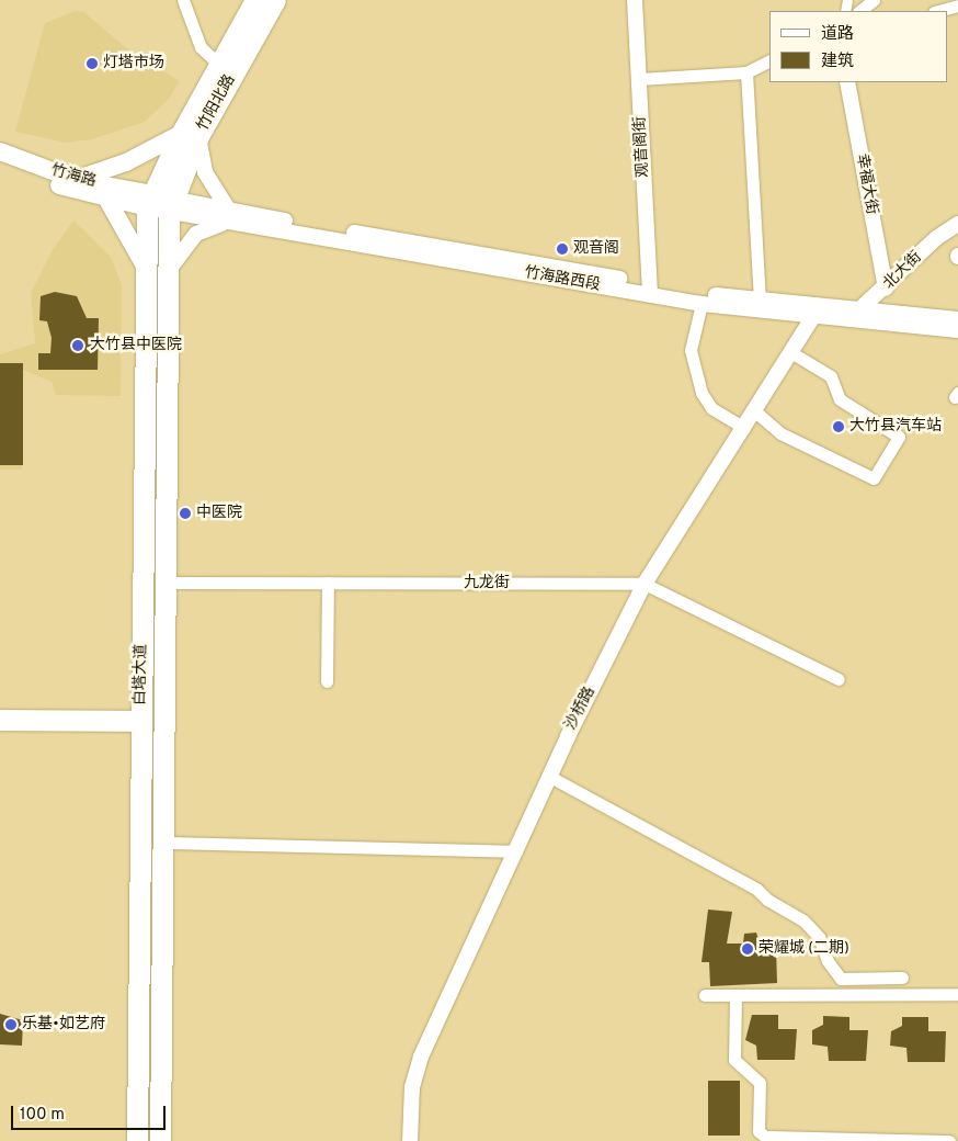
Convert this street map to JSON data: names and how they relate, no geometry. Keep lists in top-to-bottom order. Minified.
{"streets":{"highway":["竹阳北路","白塔大道"],"main road":["竹海路"],"street":["观音阁街","幸福大街","北大街","竹海路西段","九龙街","沙桥路"]},"crossings":[["竹阳北路","竹海路"],["竹阳北路","竹海路西段"],["竹阳北路","白塔大道"],["观音阁街","竹海路西段"],["竹海路","白塔大道"],["幸福大街","北大街"],["北大街","竹海路西段"],["竹海路西段","白塔大道"],["竹海路西段","沙桥路"],["九龙街","白塔大道"],["九龙街","沙桥路"]],"places":["灯塔市场","观音阁","大竹县中医院","大竹县汽车站","中医院","荣耀城 (二期)","乐基•如艺府"],"legend":["道路","建筑"],"scale_bar":"100 m"}
